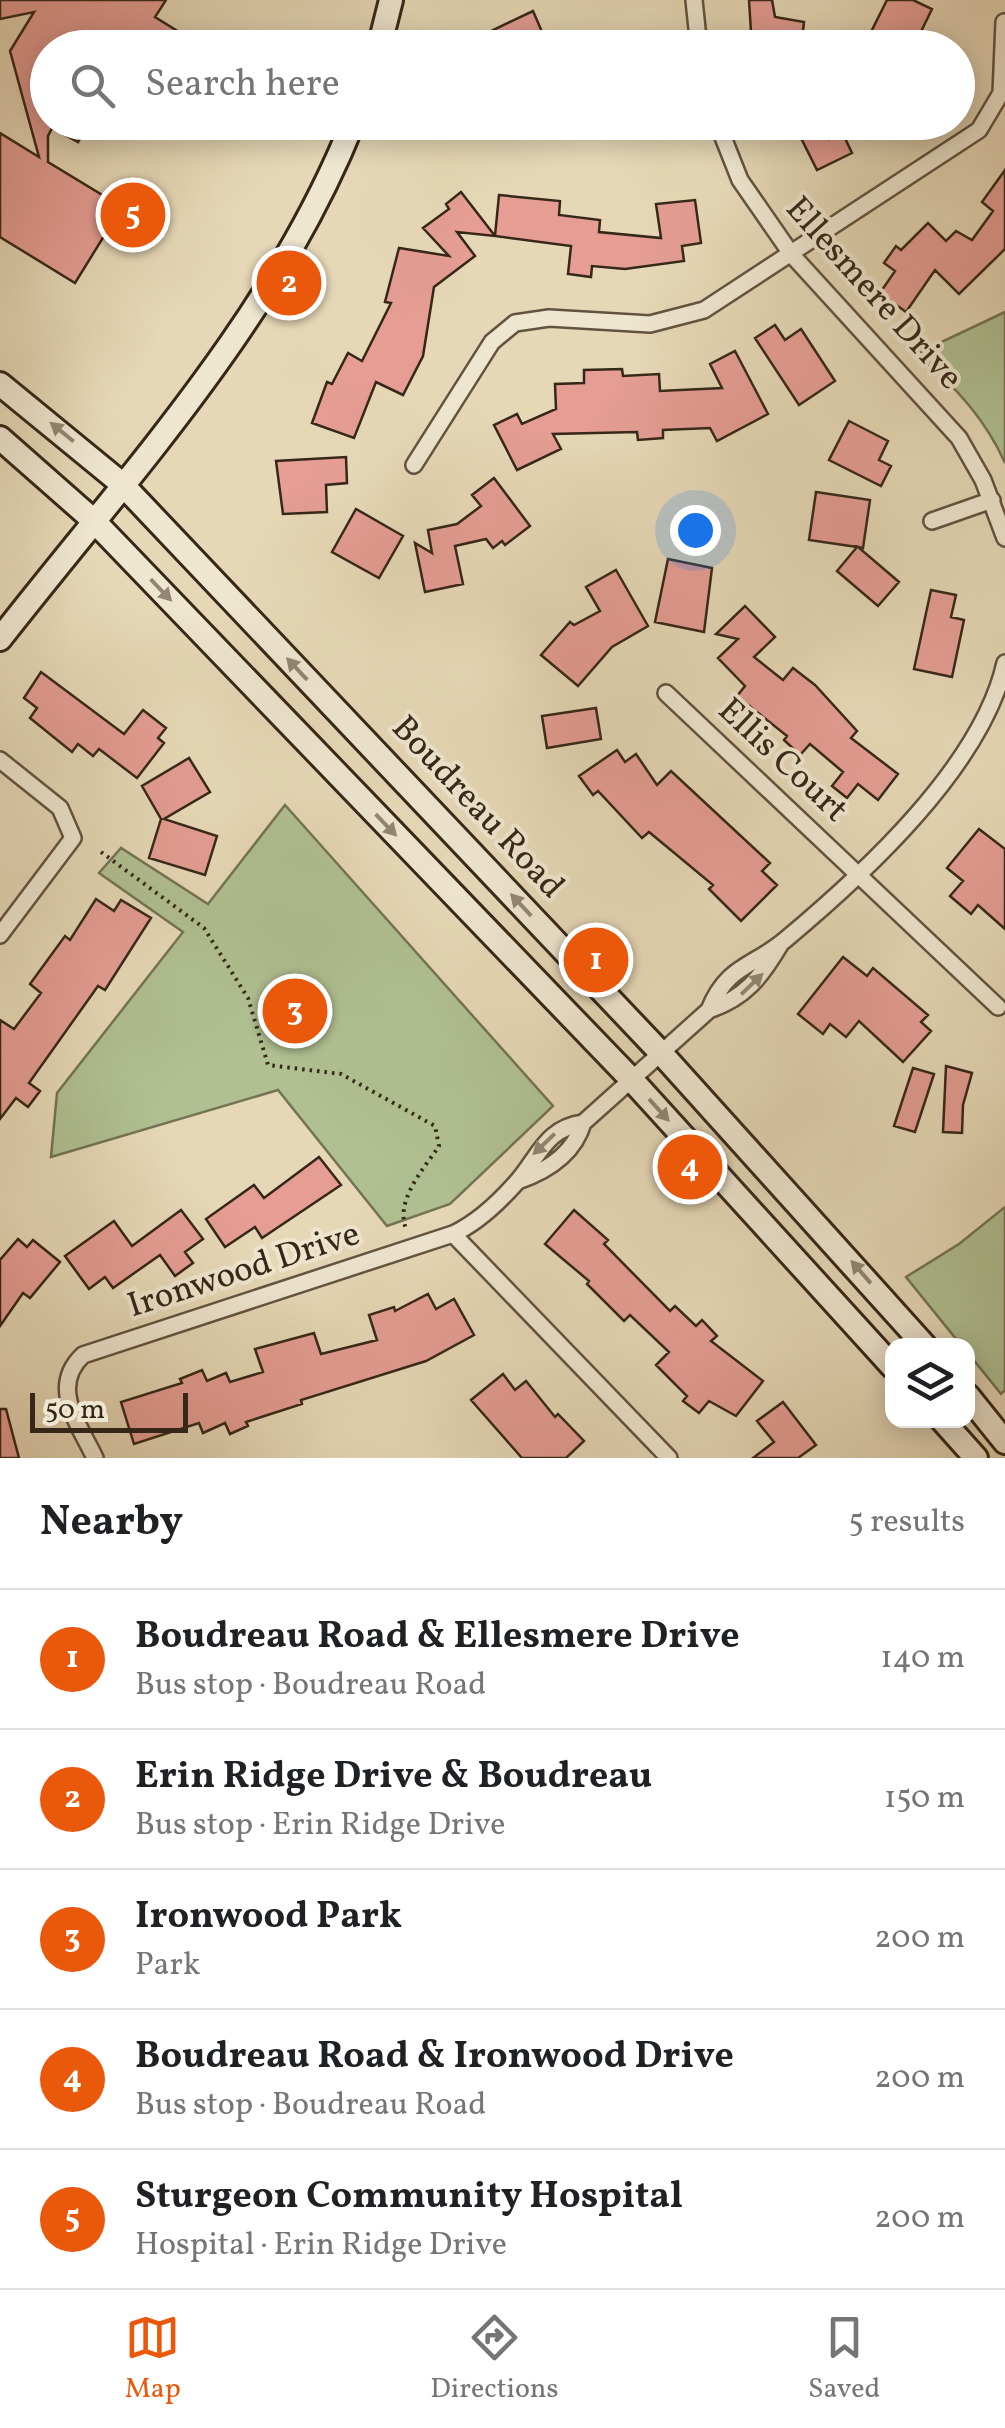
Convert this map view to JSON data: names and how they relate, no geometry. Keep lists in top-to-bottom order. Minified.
{"streets":{"main road":["Boudreau Road"],"street":["Ellesmere Drive","Ellis Court","Ironwood Drive"]},"crossings":[["Boudreau Road","Ironwood Drive"]],"scale_bar":"50 m","page":{"search":"Search here","pins":["5","2","1","3","4"],"scale":"50 m","heading":["Nearby","5 results"],"list":[{"mark":"1","name":"Boudreau Road & Ellesmere Drive","note":"Bus stop · Boudreau Road","value":"140 m"},{"mark":"2","name":"Erin Ridge Drive & Boudreau","note":"Bus stop · Erin Ridge Drive","value":"150 m"},{"mark":"3","name":"Ironwood Park","note":"Park","value":"200 m"},{"mark":"4","name":"Boudreau Road & Ironwood Drive","note":"Bus stop · Boudreau Road","value":"200 m"},{"mark":"5","name":"Sturgeon Community Hospital","note":"Hospital · Erin Ridge Drive","value":"200 m"}],"nav":["Map","Directions","Saved"]}}
